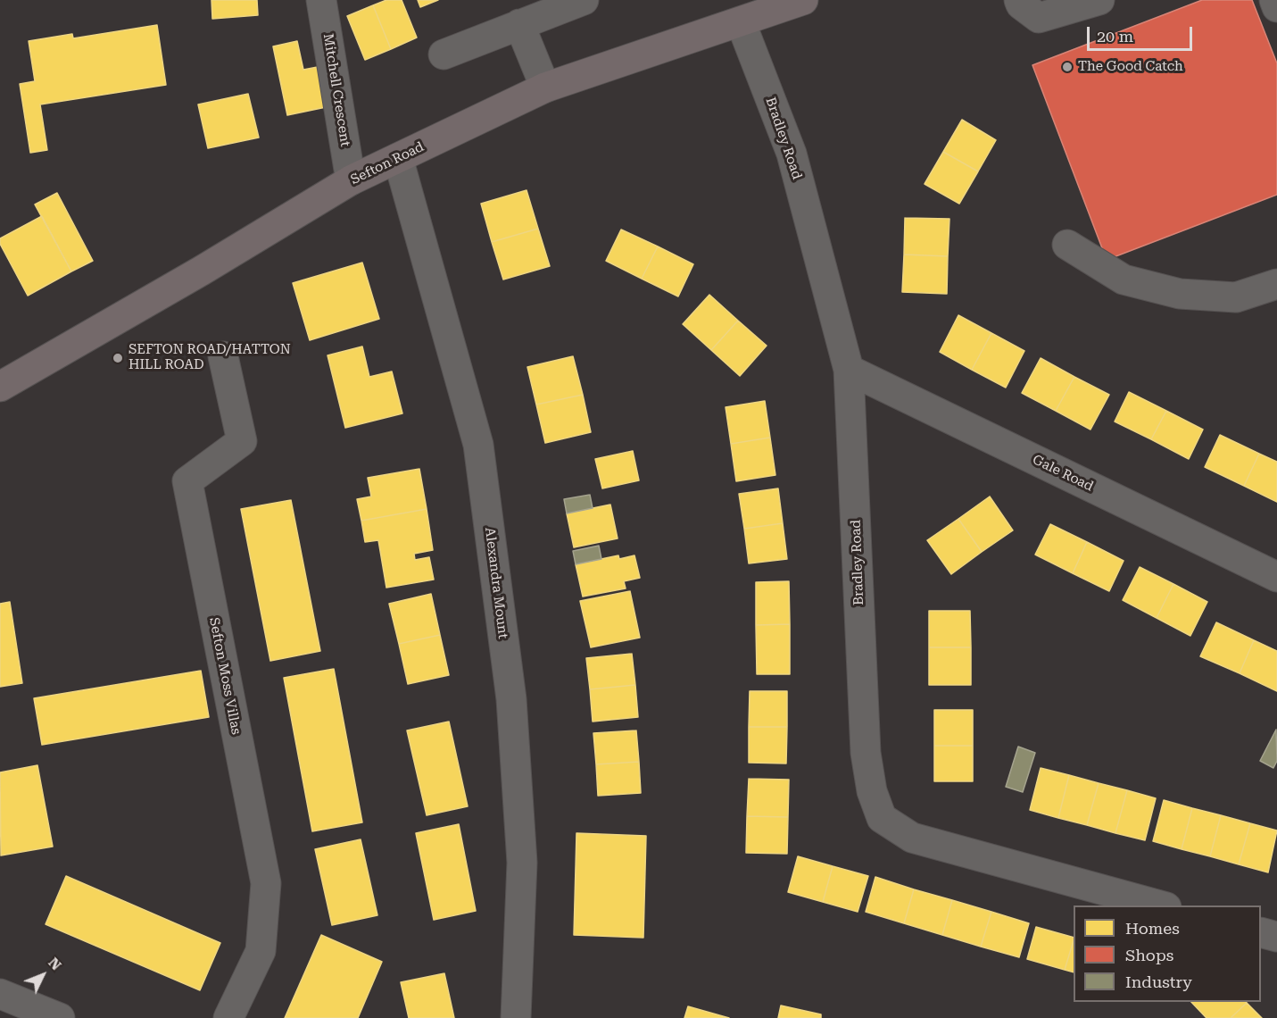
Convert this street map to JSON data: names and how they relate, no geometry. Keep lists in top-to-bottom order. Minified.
{"streets":{"main road":["Sefton Road"],"street":["Mitchell Crescent","Bradley Road","Gale Road","Alexandra Mount","Sefton Moss Villas"]},"crossings":[["Mitchell Crescent","Sefton Road"],["Bradley Road","Sefton Road"],["Bradley Road","Gale Road"],["Sefton Road","Alexandra Mount"]],"places":["The Good Catch","SEFTON ROAD/HATTON HILL ROAD"],"legend":["Homes","Shops","Industry"],"scale_bar":"20 m","north":"top right"}
